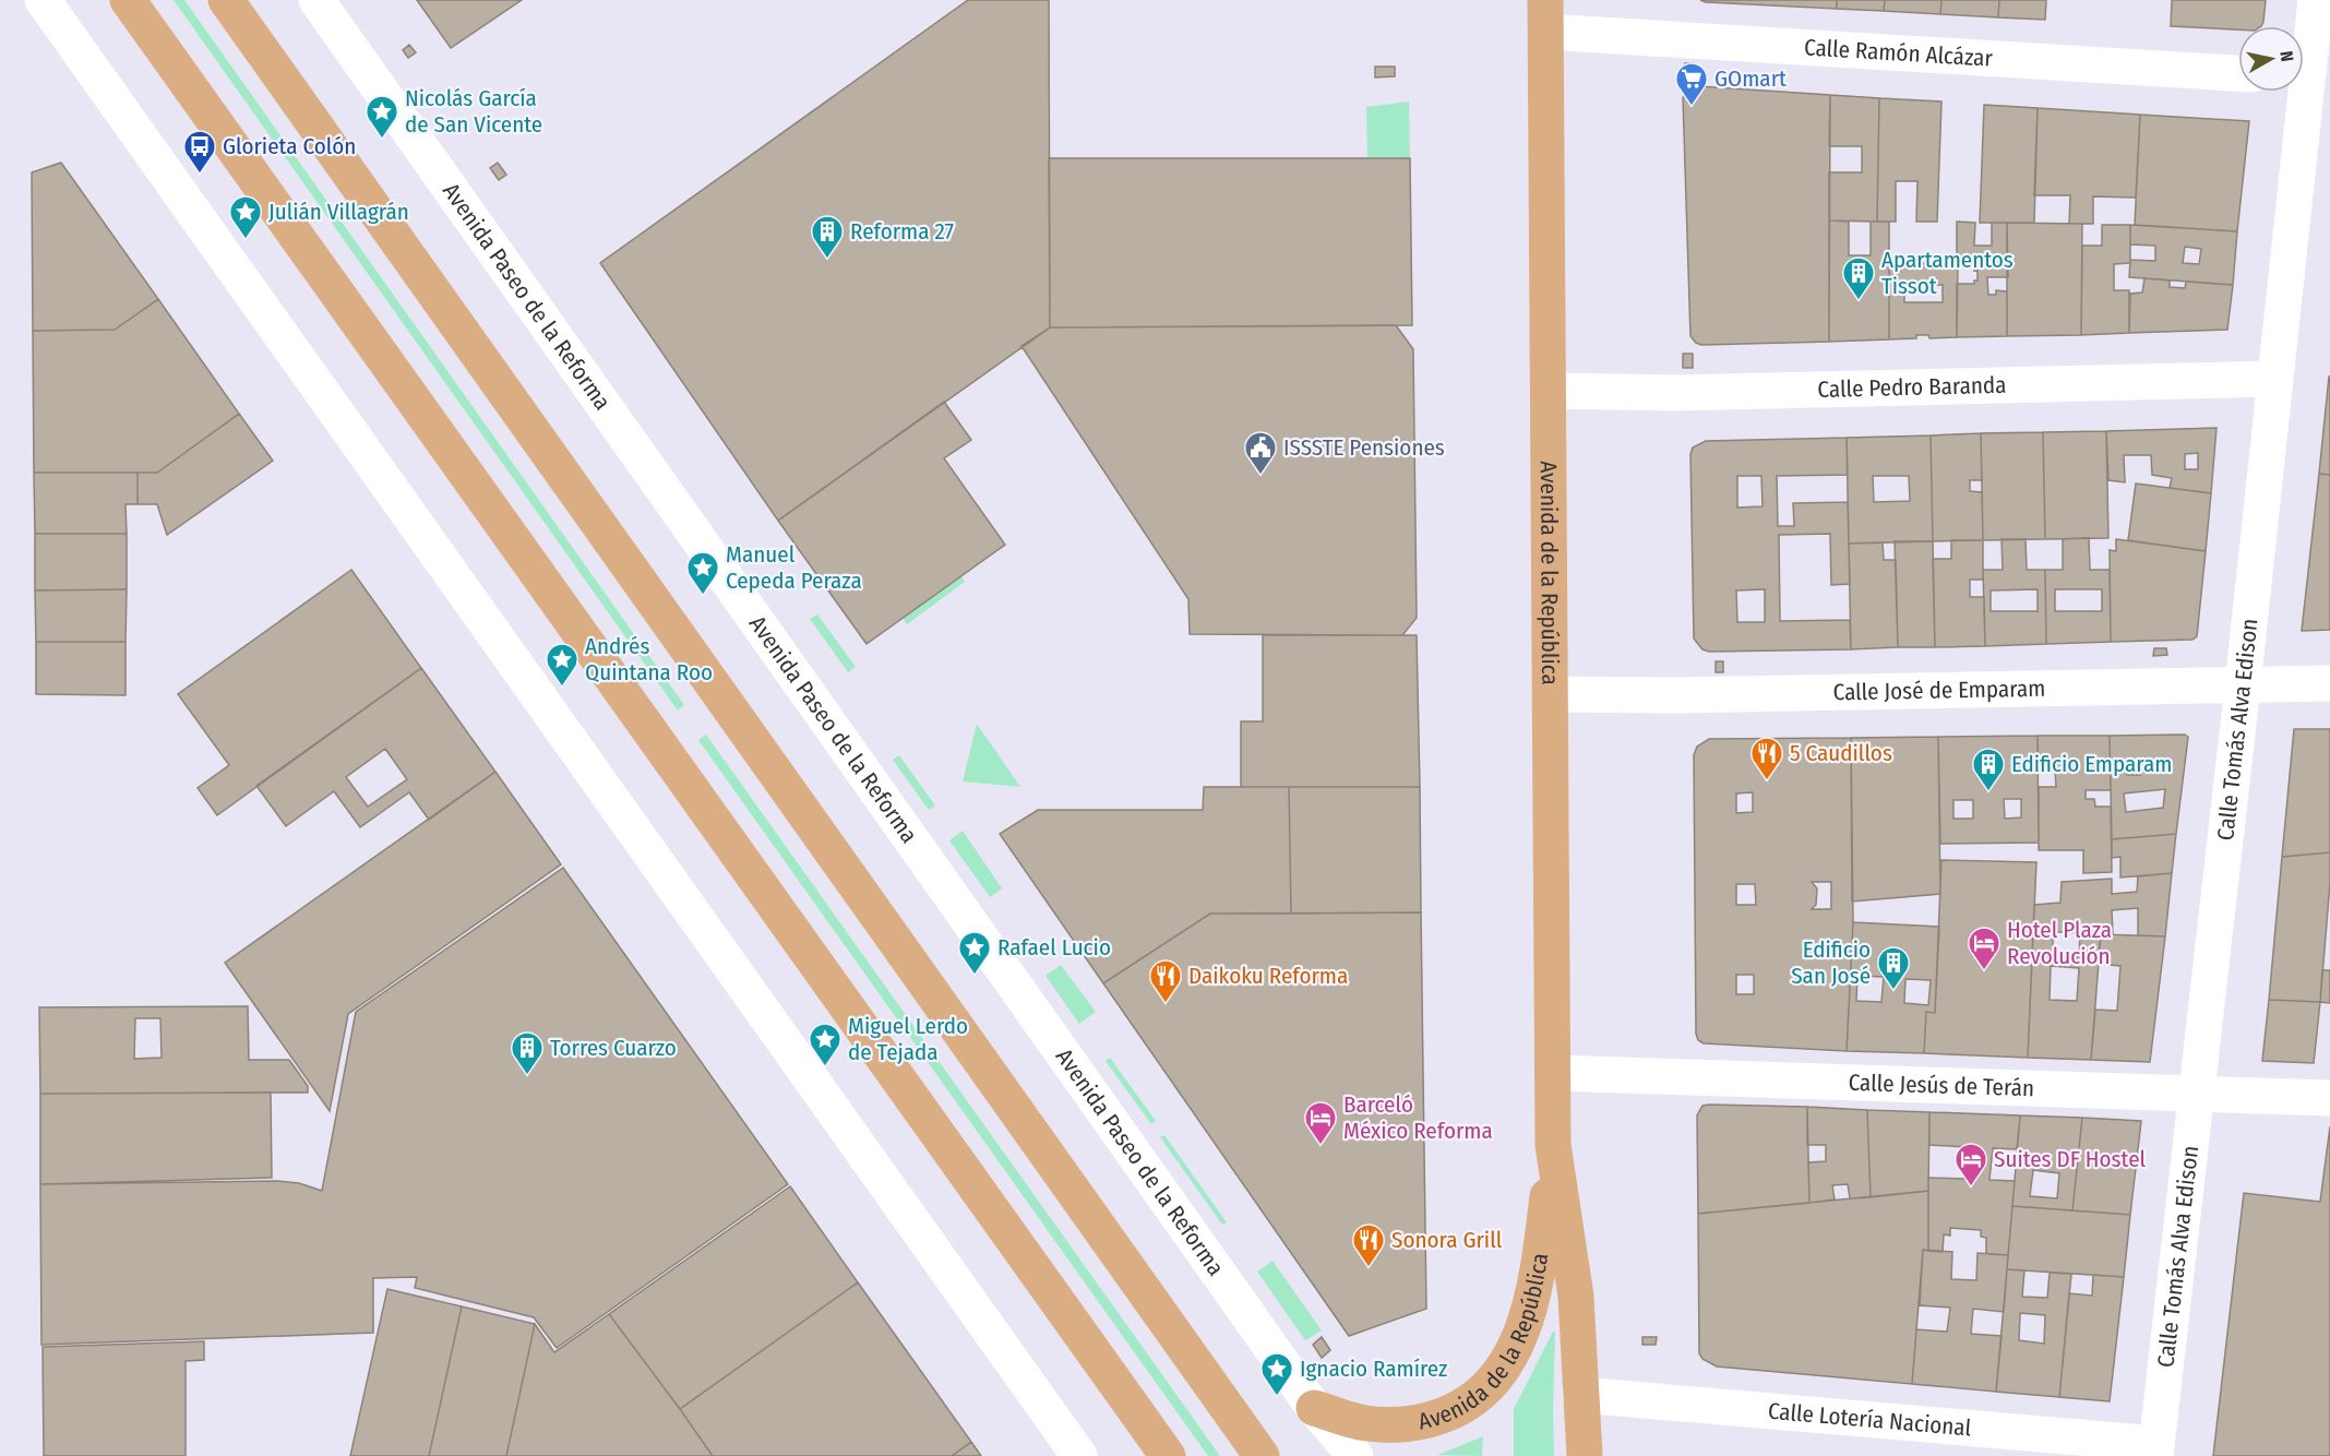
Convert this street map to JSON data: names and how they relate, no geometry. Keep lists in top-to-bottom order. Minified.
{"streets":{"main road":["Avenida de la República"],"street":["Calle Ramón Alcázar","Avenida Paseo de la Reforma","Calle Pedro Baranda","Calle José de Emparam","Calle Tomás Alva Edison","Calle Jesús de Terán","Calle Lotería Nacional"]},"crossings":[["Calle Ramón Alcázar","Avenida de la República"],["Avenida Paseo de la Reforma","Avenida de la República"],["Calle Pedro Baranda","Avenida de la República"],["Calle Pedro Baranda","Calle Tomás Alva Edison"],["Avenida de la República","Calle José de Emparam"],["Avenida de la República","Calle Jesús de Terán"],["Avenida de la República","Calle Lotería Nacional"],["Calle José de Emparam","Calle Tomás Alva Edison"],["Calle Tomás Alva Edison","Calle Jesús de Terán"],["Calle Tomás Alva Edison","Calle Lotería Nacional"]],"places":{"supermarket":["GOmart"],"place":["Nicolás García de San Vicente","Julián Villagrán","Manuel Cepeda Peraza","Andrés Quintana Roo","Rafael Lucio","Miguel Lerdo de Tejada","Ignacio Ramírez"],"bus stop":["Glorieta Colón"],"building":["Reforma 27","Apartamentos Tissot","Edificio Emparam","Edificio San José","Torres Cuarzo"],"public building":["ISSSTE Pensiones"],"restaurant":["5 Caudillos","Daikoku Reforma","Sonora Grill"],"hotel":["Hotel Plaza Revolución","Barceló México Reforma","Suites DF Hostel"]},"north":"right"}
